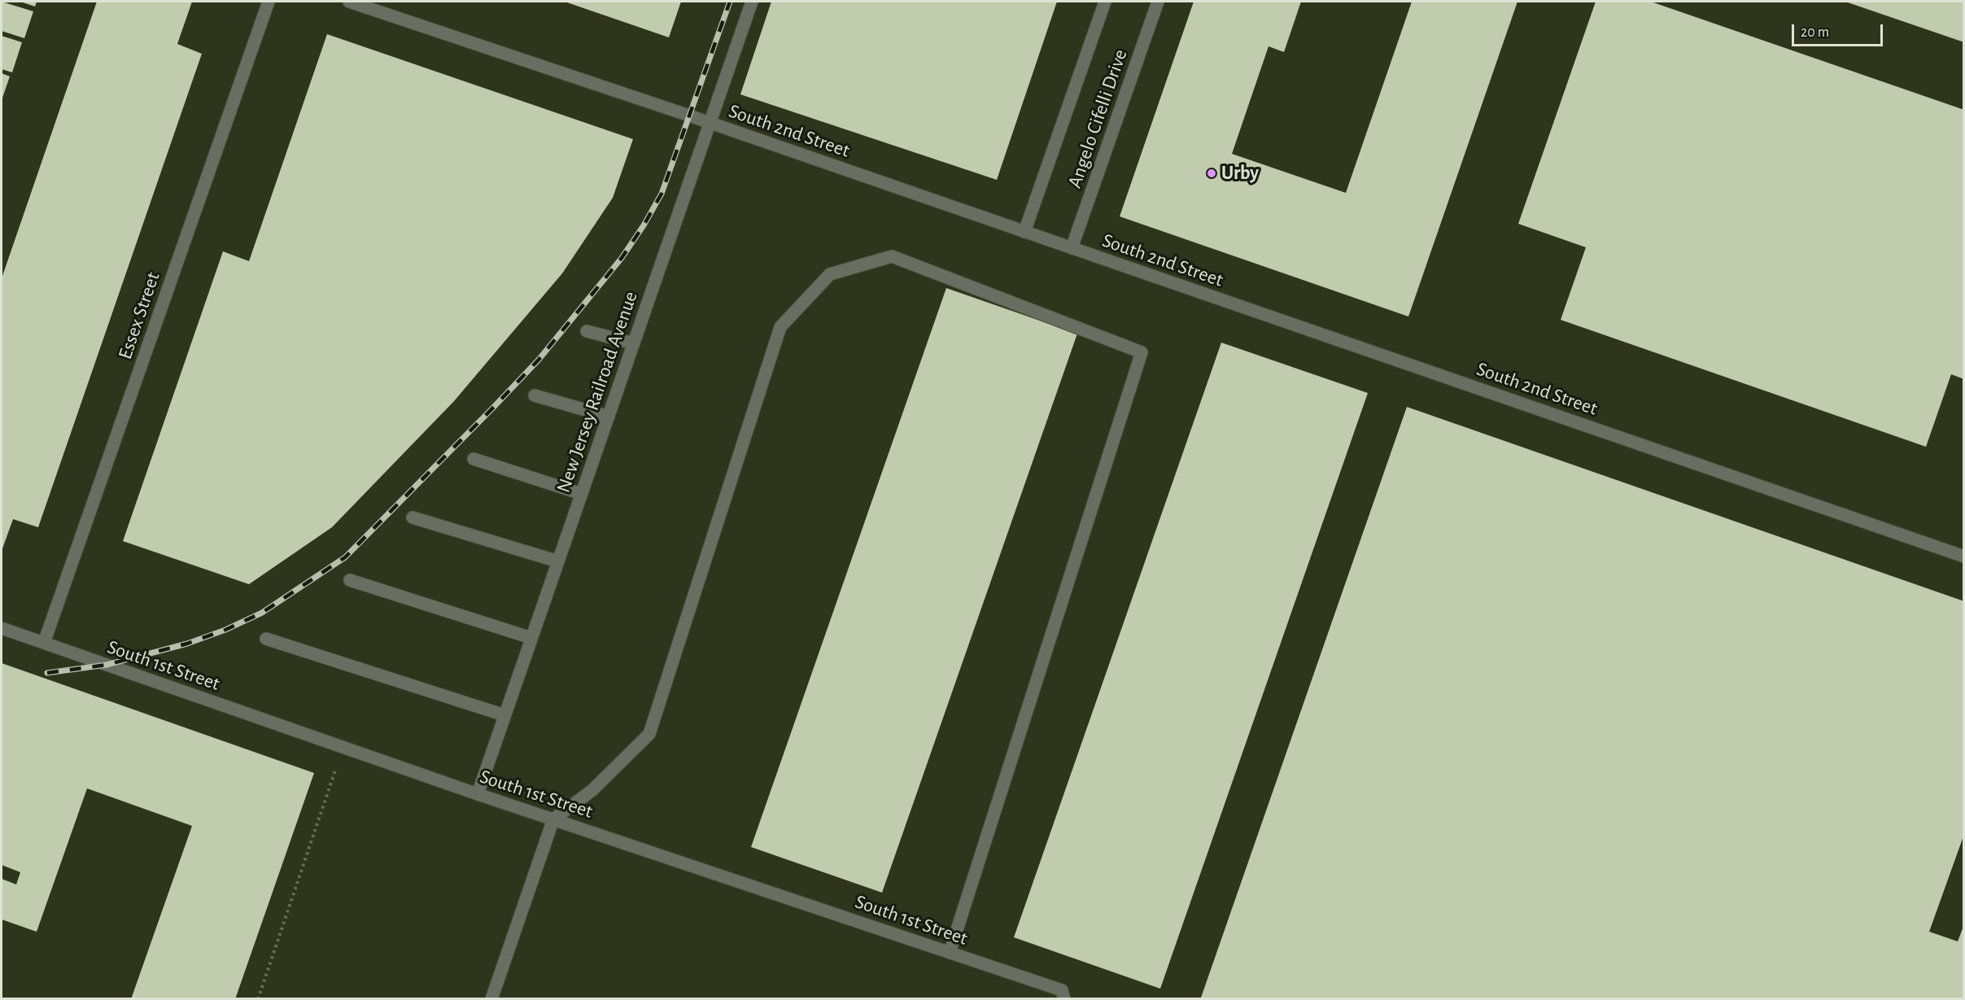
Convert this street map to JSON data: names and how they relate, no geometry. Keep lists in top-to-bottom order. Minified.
{"streets":{"street":["Angelo Cifelli Drive","South 2nd Street","Essex Street","New Jersey Railroad Avenue","South 1st Street"]},"crossings":[["Angelo Cifelli Drive","South 2nd Street"],["South 2nd Street","New Jersey Railroad Avenue"],["Essex Street","South 1st Street"],["New Jersey Railroad Avenue","South 1st Street"]],"places":["Urby"],"scale_bar":"20 m"}
